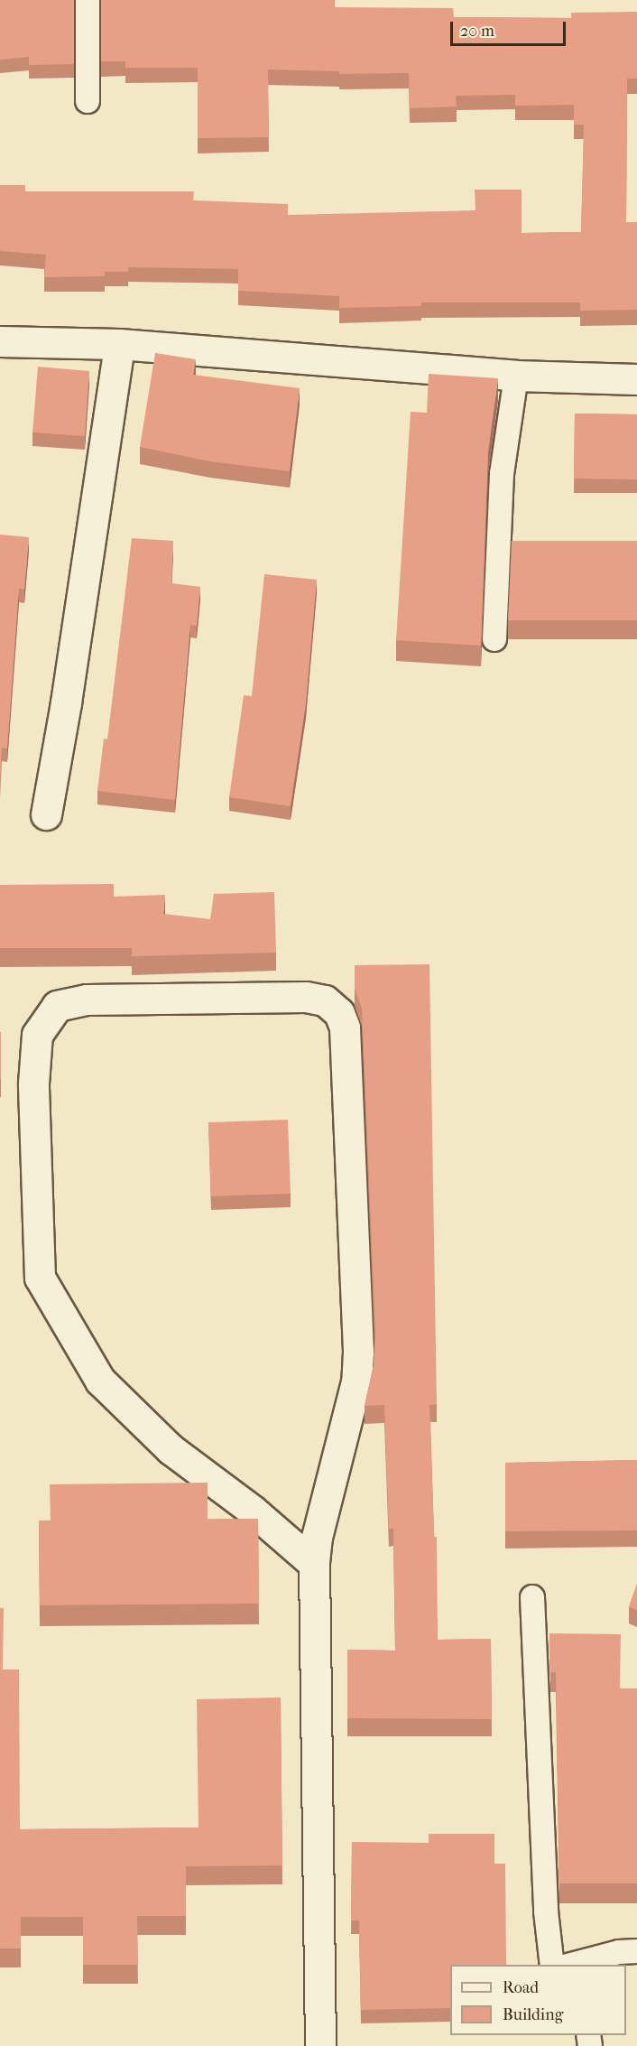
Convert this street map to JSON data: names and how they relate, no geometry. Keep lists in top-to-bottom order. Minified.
{"legend":["Road","Building"],"scale_bar":"20 m"}
